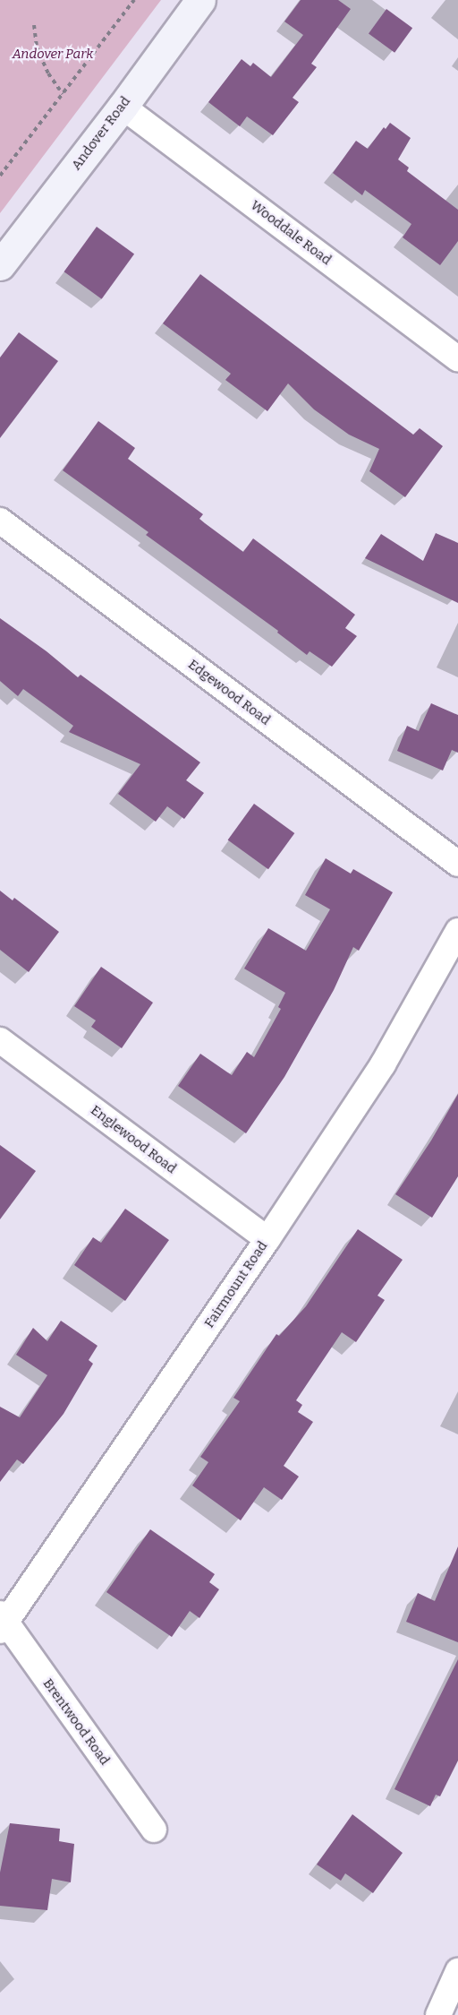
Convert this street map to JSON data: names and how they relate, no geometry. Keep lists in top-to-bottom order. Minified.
{"streets":{"street":["Andover Road","Wooddale Road","Edgewood Road","Englewood Road","Fairmount Road","Brentwood Road"]},"crossings":[["Andover Road","Wooddale Road"],["Englewood Road","Fairmount Road"],["Fairmount Road","Brentwood Road"]],"parks":["Andover Park"]}
